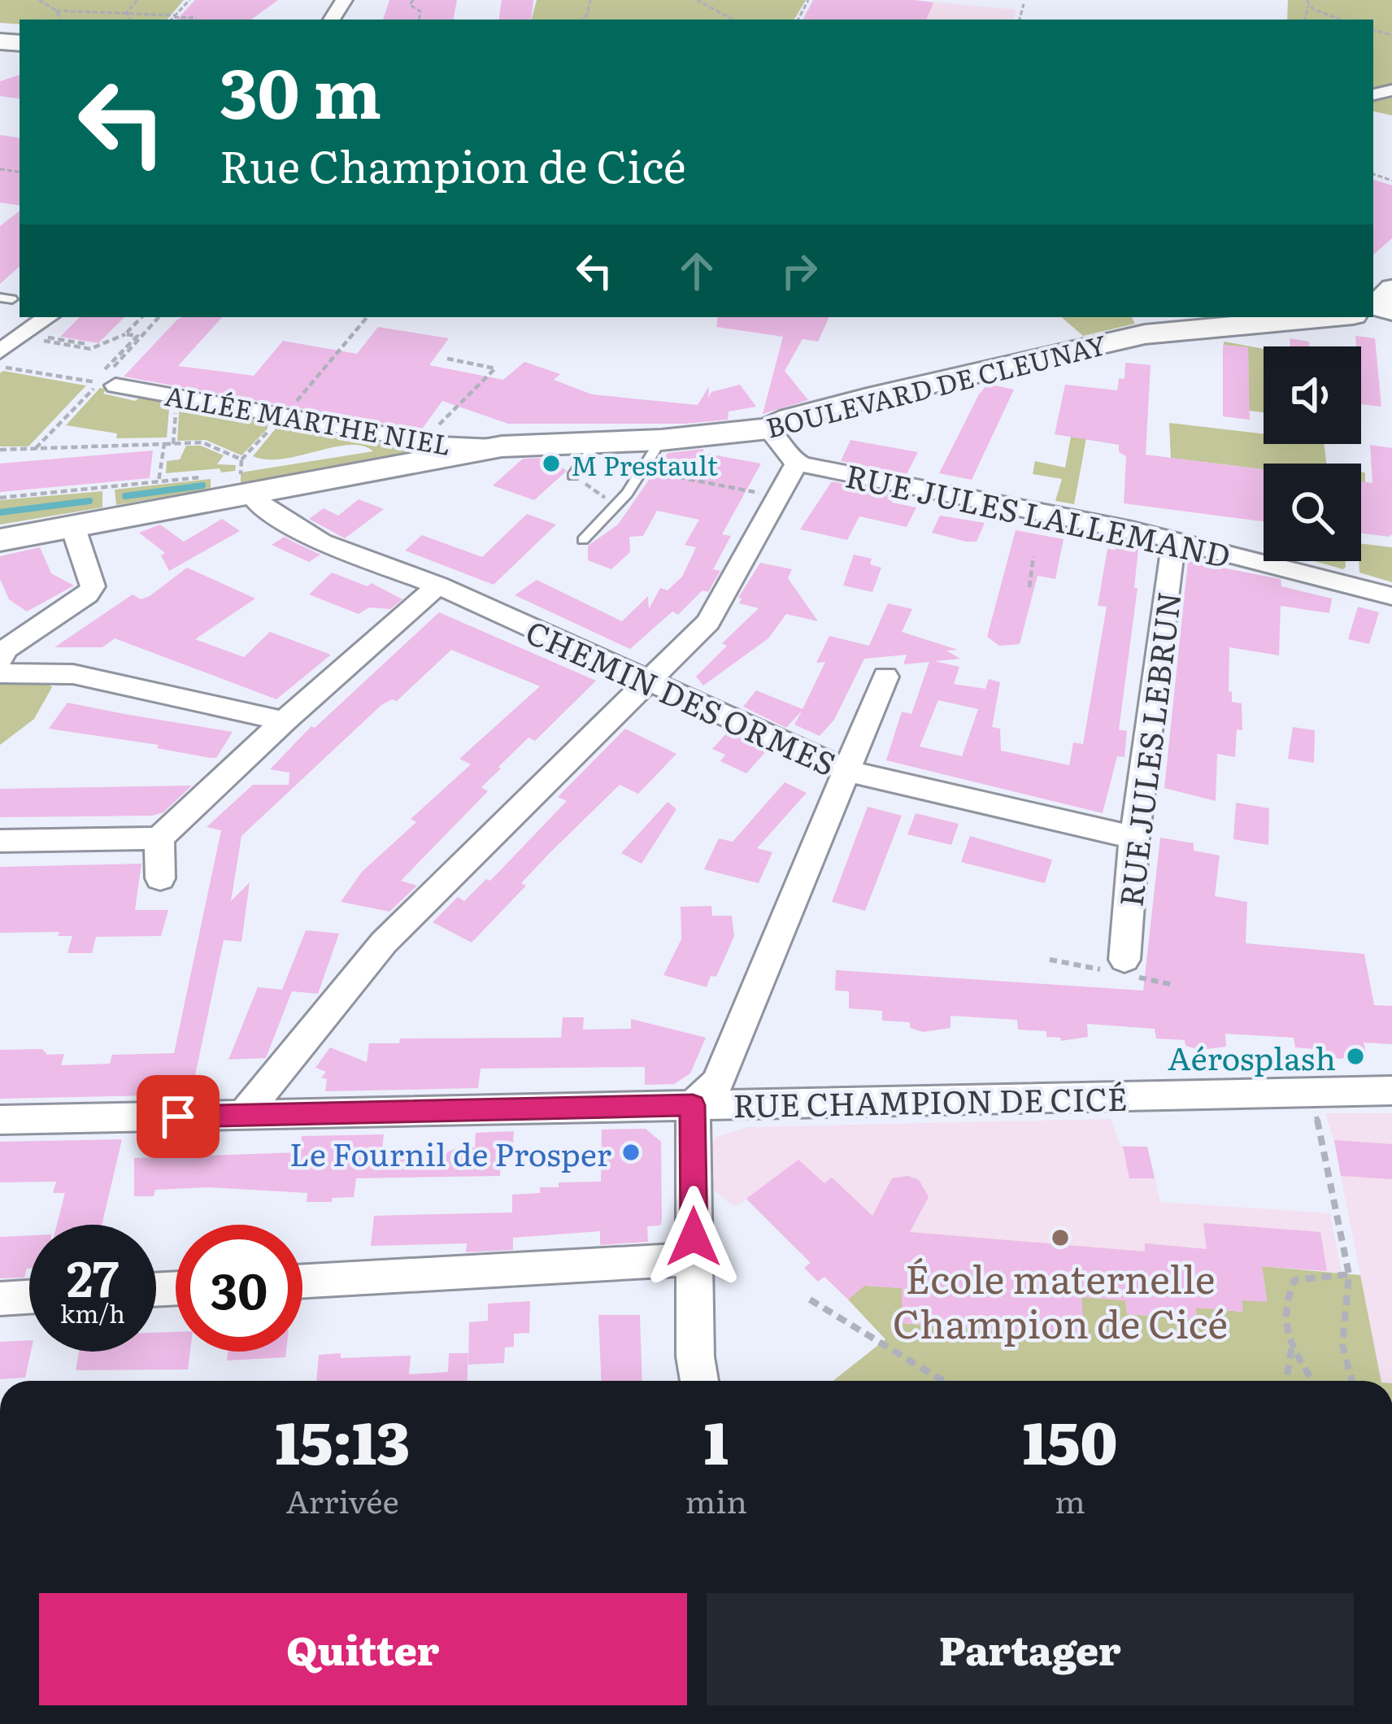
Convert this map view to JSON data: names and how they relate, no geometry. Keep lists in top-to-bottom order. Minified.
{"streets":{"main road":["BOULEVARD DE CLEUNAY"],"street":["ALLÉE MARTHE NIEL","RUE JULES LALLEMAND","CHEMIN DES ORMES","RUE JULES LEBRUN","RUE CHAMPION DE CICÉ"]},"crossings":[["BOULEVARD DE CLEUNAY","ALLÉE MARTHE NIEL"],["BOULEVARD DE CLEUNAY","CHEMIN DES ORMES"],["RUE JULES LALLEMAND","RUE JULES LEBRUN"],["CHEMIN DES ORMES","RUE JULES LEBRUN"]],"places":["M Prestault","Aérosplash","Le Fournil de Prosper","École maternelle Champion de Cicé"],"page":{"turn":["30 m","Rue Champion de Cicé"],"speed":"27 km/h","limit":"30","eta":["15:13","Arrivée","1","min","150","m"],"buttons":["Quitter","Partager"]}}
